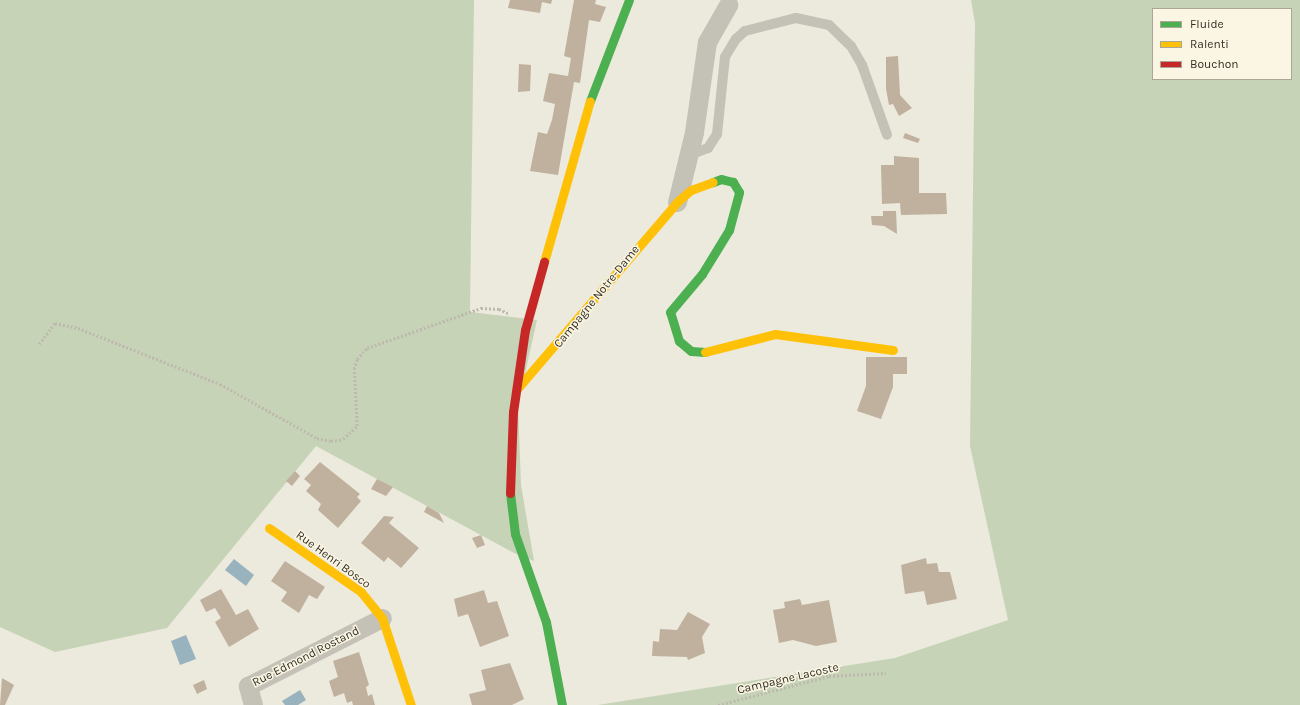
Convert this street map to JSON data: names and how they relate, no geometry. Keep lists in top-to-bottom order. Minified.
{"streets":{"street":["Campagne Notre-Dame","Rue Henri Bosco","Rue Edmond Rostand"],"path":["Campagne Lacoste"]},"crossings":[["Rue Henri Bosco","Rue Edmond Rostand"]],"legend":["Fluide","Ralenti","Bouchon"]}
